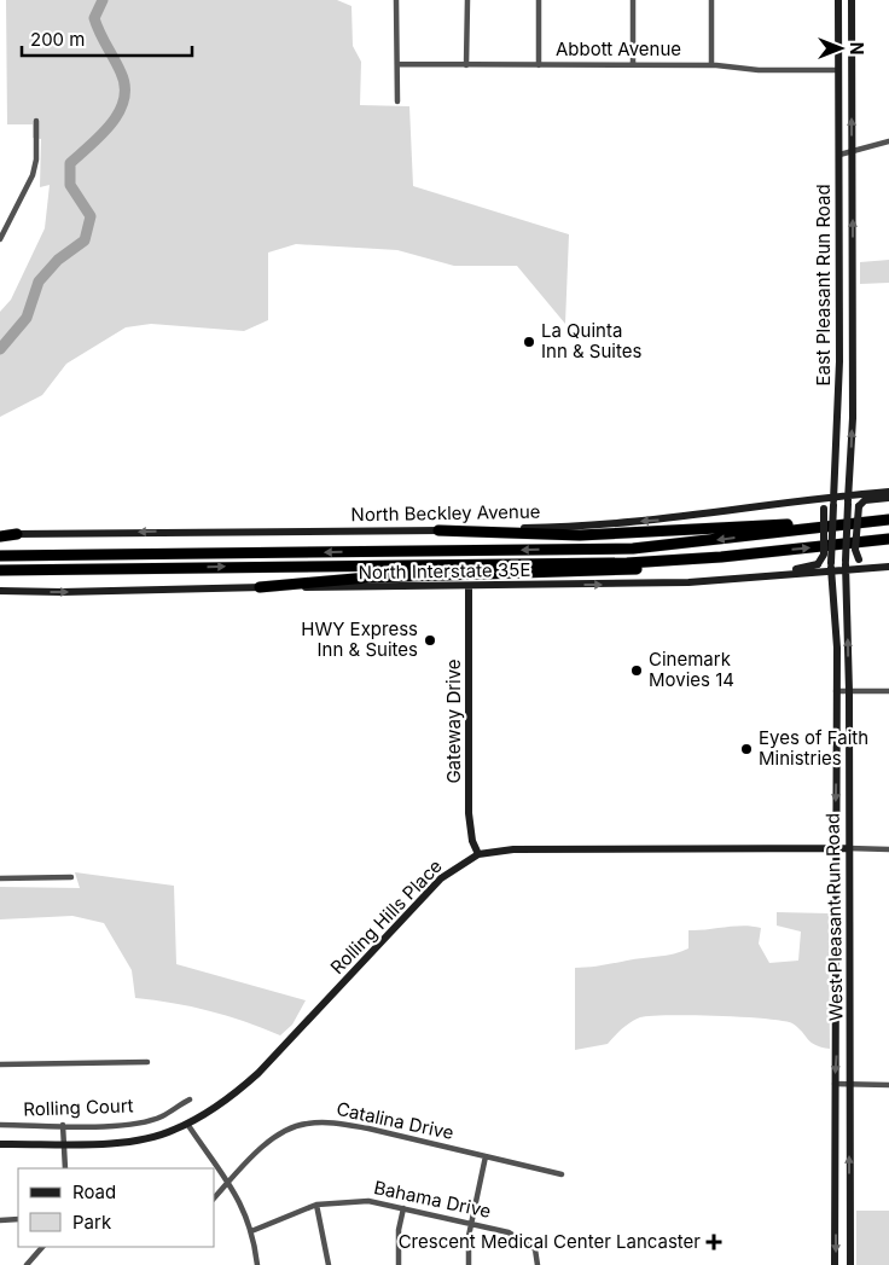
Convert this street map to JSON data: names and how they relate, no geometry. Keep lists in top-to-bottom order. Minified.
{"streets":{"main road":["East Pleasant Run Road","North Beckley Avenue","North Interstate 35E","Gateway Drive","Rolling Hills Place","West Pleasant Run Road"],"street":["Abbott Avenue","Rolling Court","Catalina Drive","Bahama Drive"]},"crossings":[["Abbott Avenue","East Pleasant Run Road"],["East Pleasant Run Road","North Beckley Avenue"],["East Pleasant Run Road","North Interstate 35E"],["East Pleasant Run Road","West Pleasant Run Road"],["North Interstate 35E","Gateway Drive"],["North Interstate 35E","West Pleasant Run Road"],["Gateway Drive","Rolling Hills Place"],["Rolling Hills Place","West Pleasant Run Road"]],"one_way":["North Beckley Avenue","North Interstate 35E"],"places":{"other":["La Quinta Inn & Suites","HWY Express Inn & Suites","Cinemark Movies 14","Eyes of Faith Ministries"],"health":["Crescent Medical Center Lancaster"]},"legend":["Road","Park"],"scale_bar":"200 m","north":"right"}
